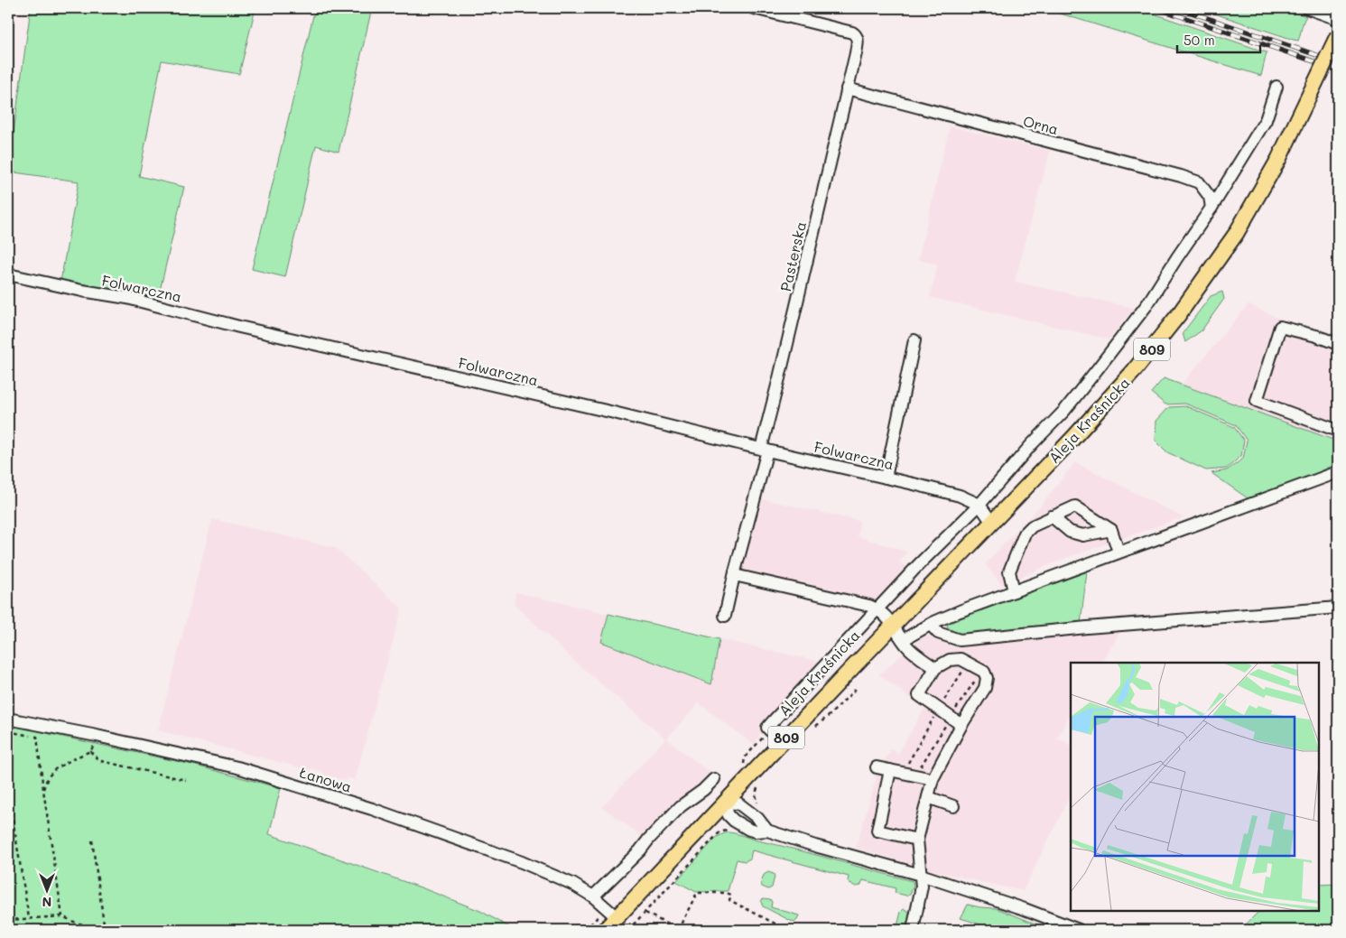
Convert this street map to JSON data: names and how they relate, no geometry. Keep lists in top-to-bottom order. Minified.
{"streets":{"main road":["809","Aleja Kraśnicka"],"street":["Orna","Pasterska","Folwarczna","Łanowa"]},"crossings":[["Orna","Pasterska"],["Orna","Aleja Kraśnicka"],["Pasterska","Folwarczna"],["Folwarczna","Aleja Kraśnicka"],["Aleja Kraśnicka","Łanowa"]],"scale_bar":"50 m","north":"bottom"}
